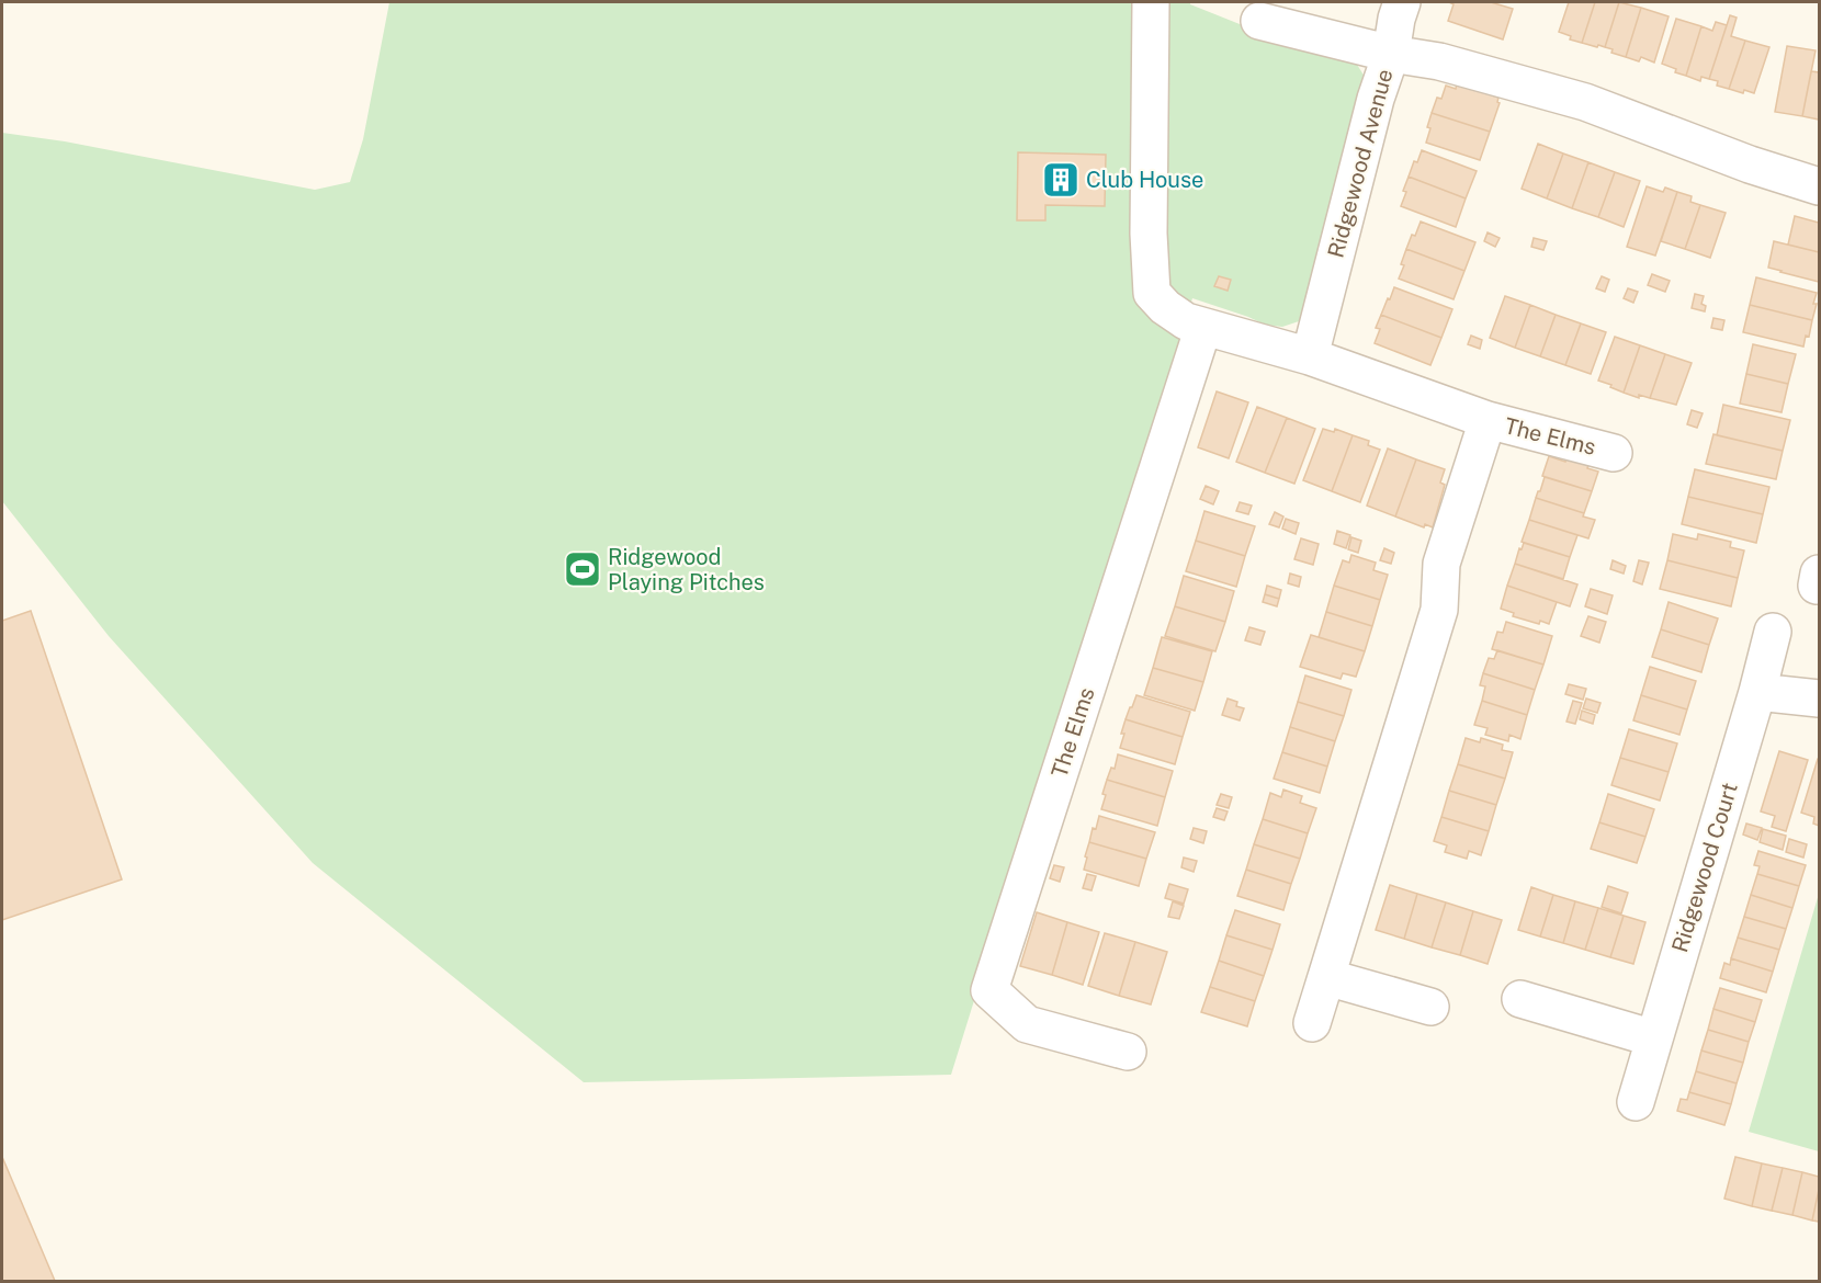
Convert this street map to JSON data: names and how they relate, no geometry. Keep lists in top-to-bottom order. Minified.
{"streets":{"street":["Ridgewood Avenue","The Elms","Ridgewood Court"]},"crossings":[["Ridgewood Avenue","The Elms"]],"places":{"building":["Club House"],"sports":["Ridgewood Playing Pitches"]}}
